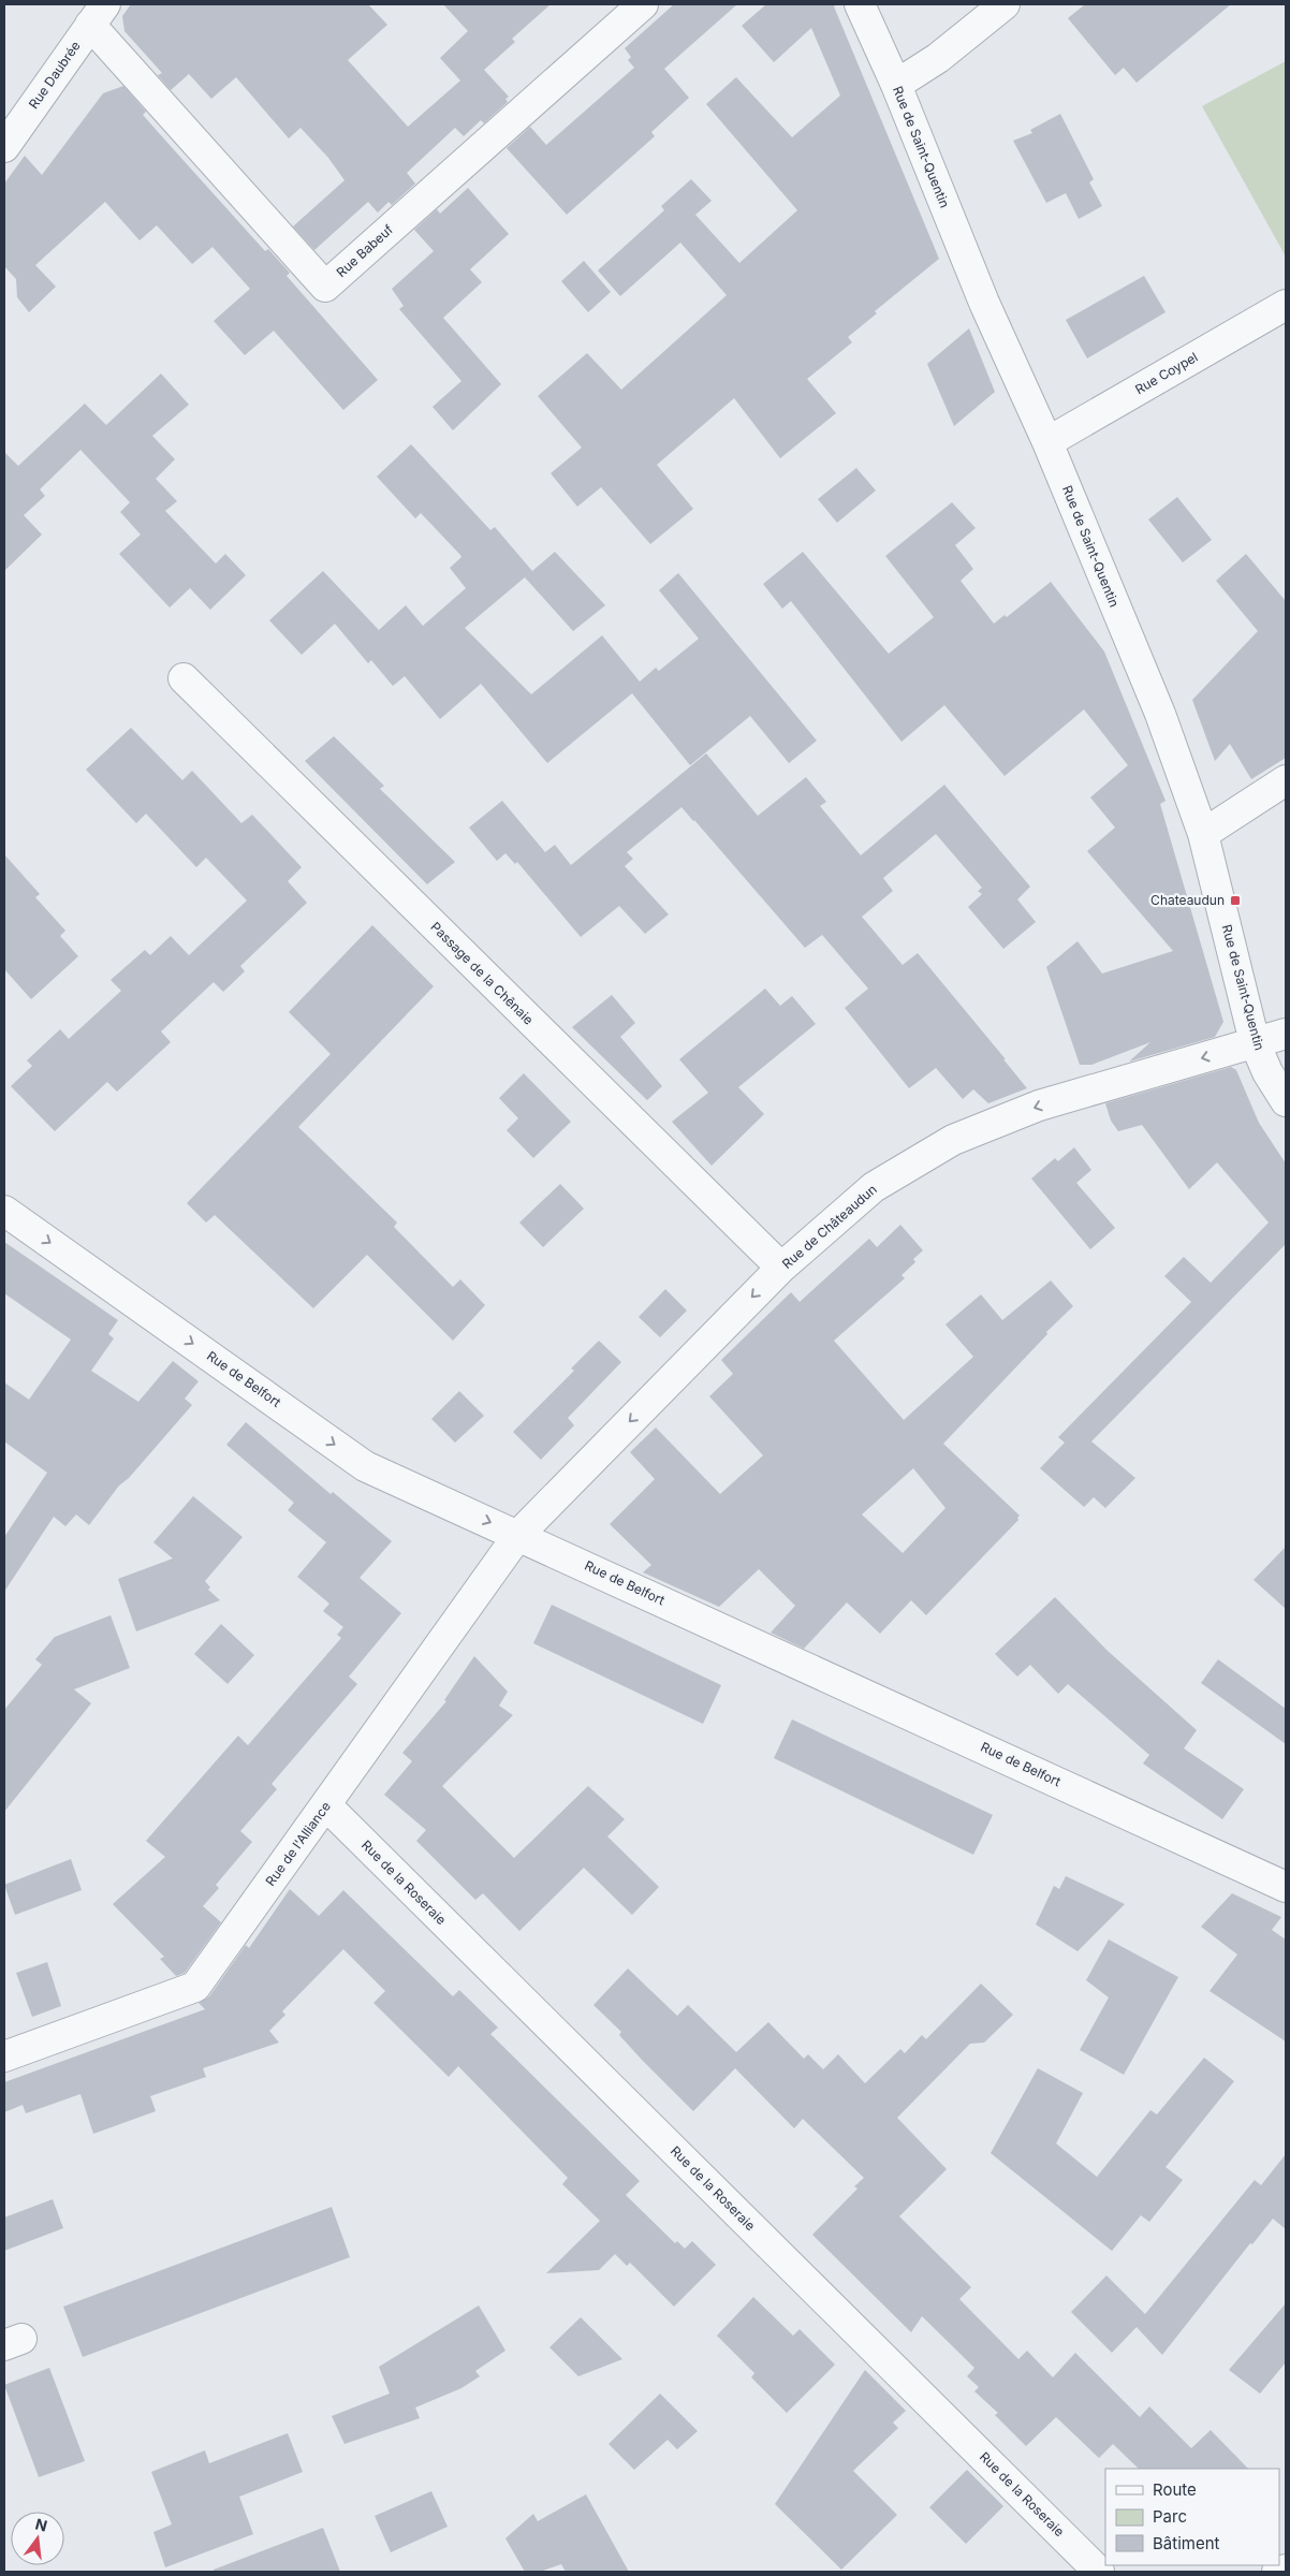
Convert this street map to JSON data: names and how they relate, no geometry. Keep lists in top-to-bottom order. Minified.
{"streets":{"street":["Rue Daubrée","Rue de Saint-Quentin","Rue Babeuf","Rue Coypel","Passage de la Chênaie","Rue de Châteaudun","Rue de Belfort","Rue de l'Alliance","Rue de la Roseraie"]},"crossings":[["Rue Daubrée","Rue Babeuf"],["Rue de Saint-Quentin","Rue Coypel"],["Rue de Saint-Quentin","Rue de Châteaudun"],["Passage de la Chênaie","Rue de Châteaudun"],["Rue de Châteaudun","Rue de Belfort"],["Rue de Châteaudun","Rue de l'Alliance"],["Rue de Belfort","Rue de l'Alliance"],["Rue de l'Alliance","Rue de la Roseraie"]],"one_way":["Rue de Châteaudun","Rue de Belfort"],"places":{"transit":["Chateaudun"]},"legend":["Route","Parc","Bâtiment"],"north":"top"}
